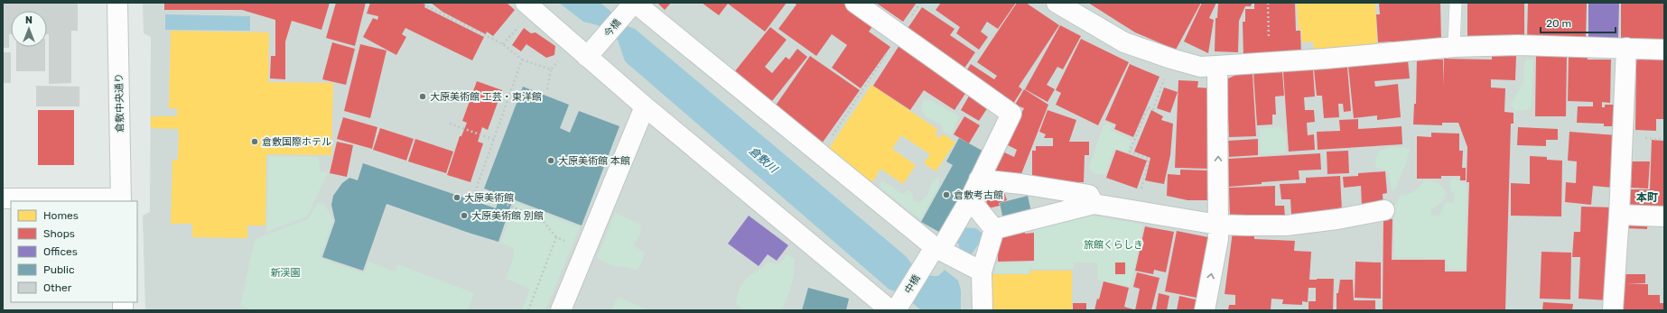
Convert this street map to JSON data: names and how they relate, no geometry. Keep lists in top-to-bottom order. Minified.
{"streets":{"street":["今橋","倉敷中央通り","中橋"]},"districts":["本町"],"water":["倉敷川"],"parks":["旅館くらしき","新渓園"],"places":["大原美術館 工芸・東洋館","倉敷国際ホテル","大原美術館 本館","倉敷考古館","大原美術館","大原美術館 別館"],"legend":["Homes","Shops","Offices","Public","Other"],"scale_bar":"20 m","north":"top"}
